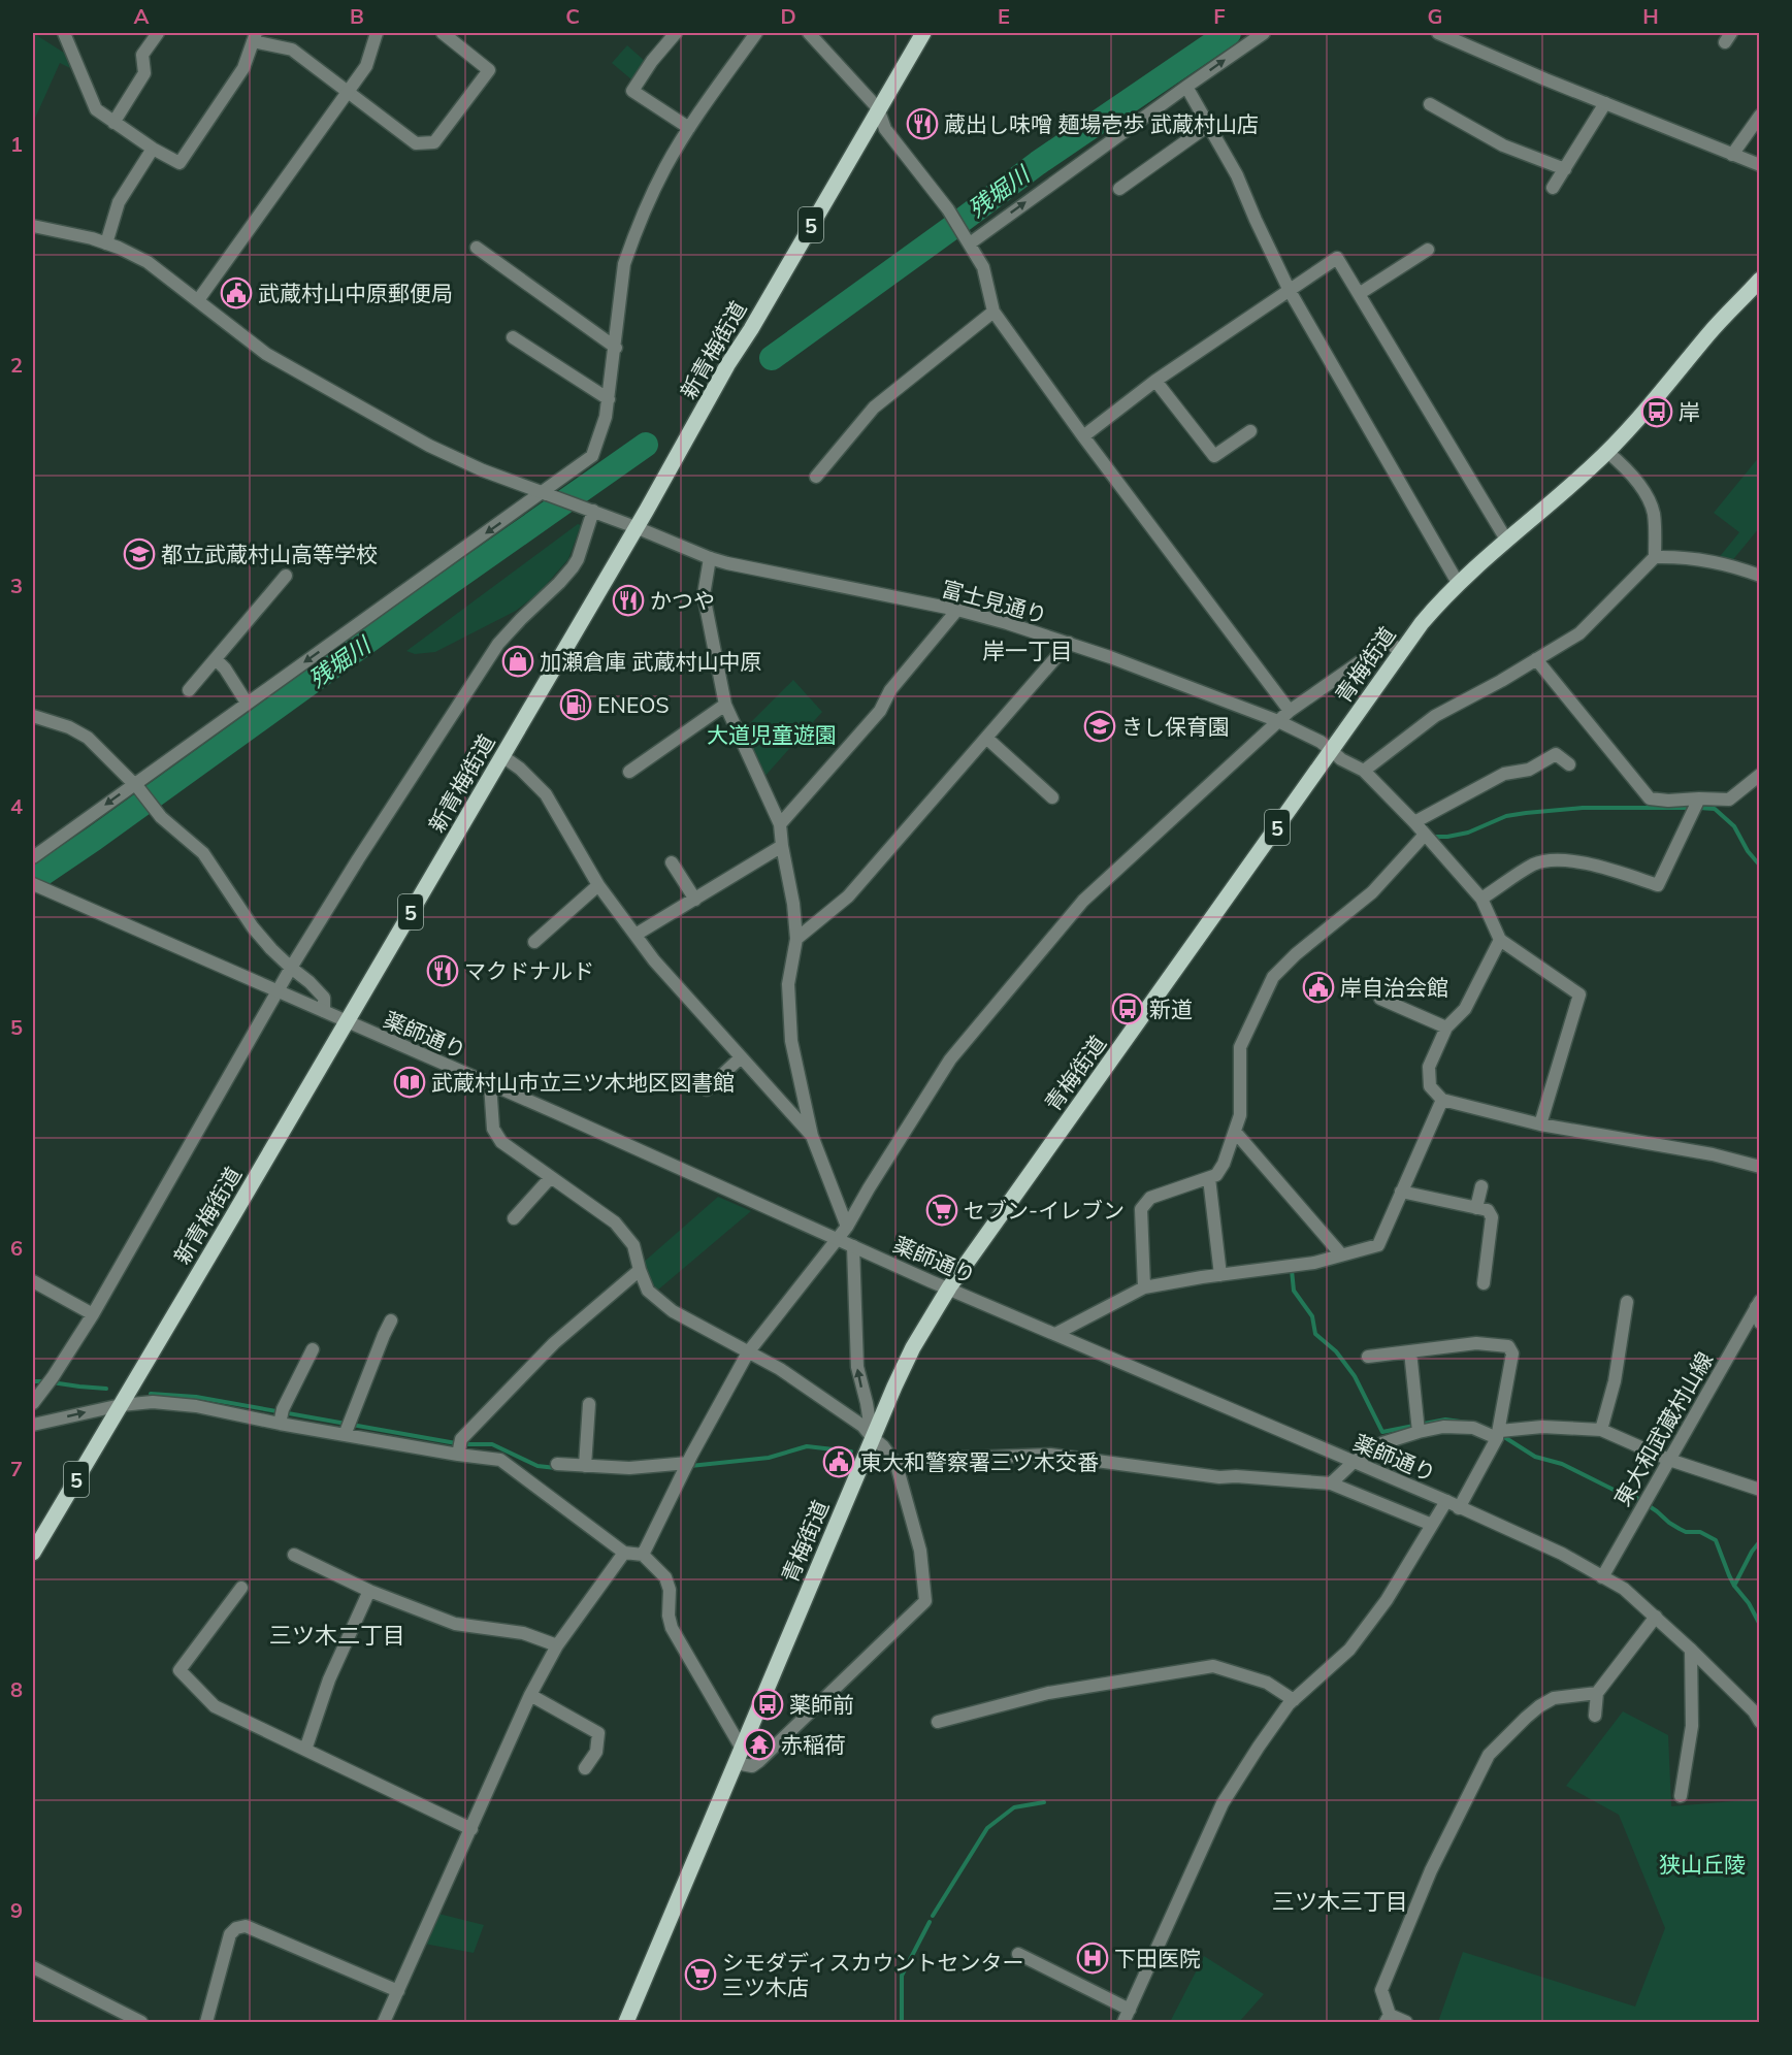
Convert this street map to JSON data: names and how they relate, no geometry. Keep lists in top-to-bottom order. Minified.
{"streets":{"main road":["5","新青梅街道","青梅街道"],"street":["富士見通り","薬師通り","東大和武蔵村山線"]},"crossings":[["新青梅街道","富士見通り"],["新青梅街道","薬師通り"],["富士見通り","青梅街道"],["青梅街道","薬師通り"],["薬師通り","東大和武蔵村山線"]],"districts":["岸一丁目","三ツ木二丁目","三ツ木三丁目"],"water":["残堀川"],"parks":["大道児童遊園","狭山丘陵"],"places":{"restaurant":["蔵出し味噌 麺場壱歩 武蔵村山店","かつや","マクドナルド"],"public building":["武蔵村山中原郵便局","岸自治会館","東大和警察署三ツ木交番"],"bus stop":["岸","新道","薬師前"],"school or university":["都立武蔵村山高等学校","きし保育園"],"shop":["加瀬倉庫 武蔵村山中原"],"fuel station":["ENEOS"],"library":["武蔵村山市立三ツ木地区図書館"],"supermarket":["セブン-イレブン","シモダディスカウントセンター 三ツ木店"],"temple":["赤稲荷"],"hospital":["下田医院"]},"grid":{"columns":["A","B","C","D","E","F","G","H"],"rows":["1","2","3","4","5","6","7","8","9"]}}
